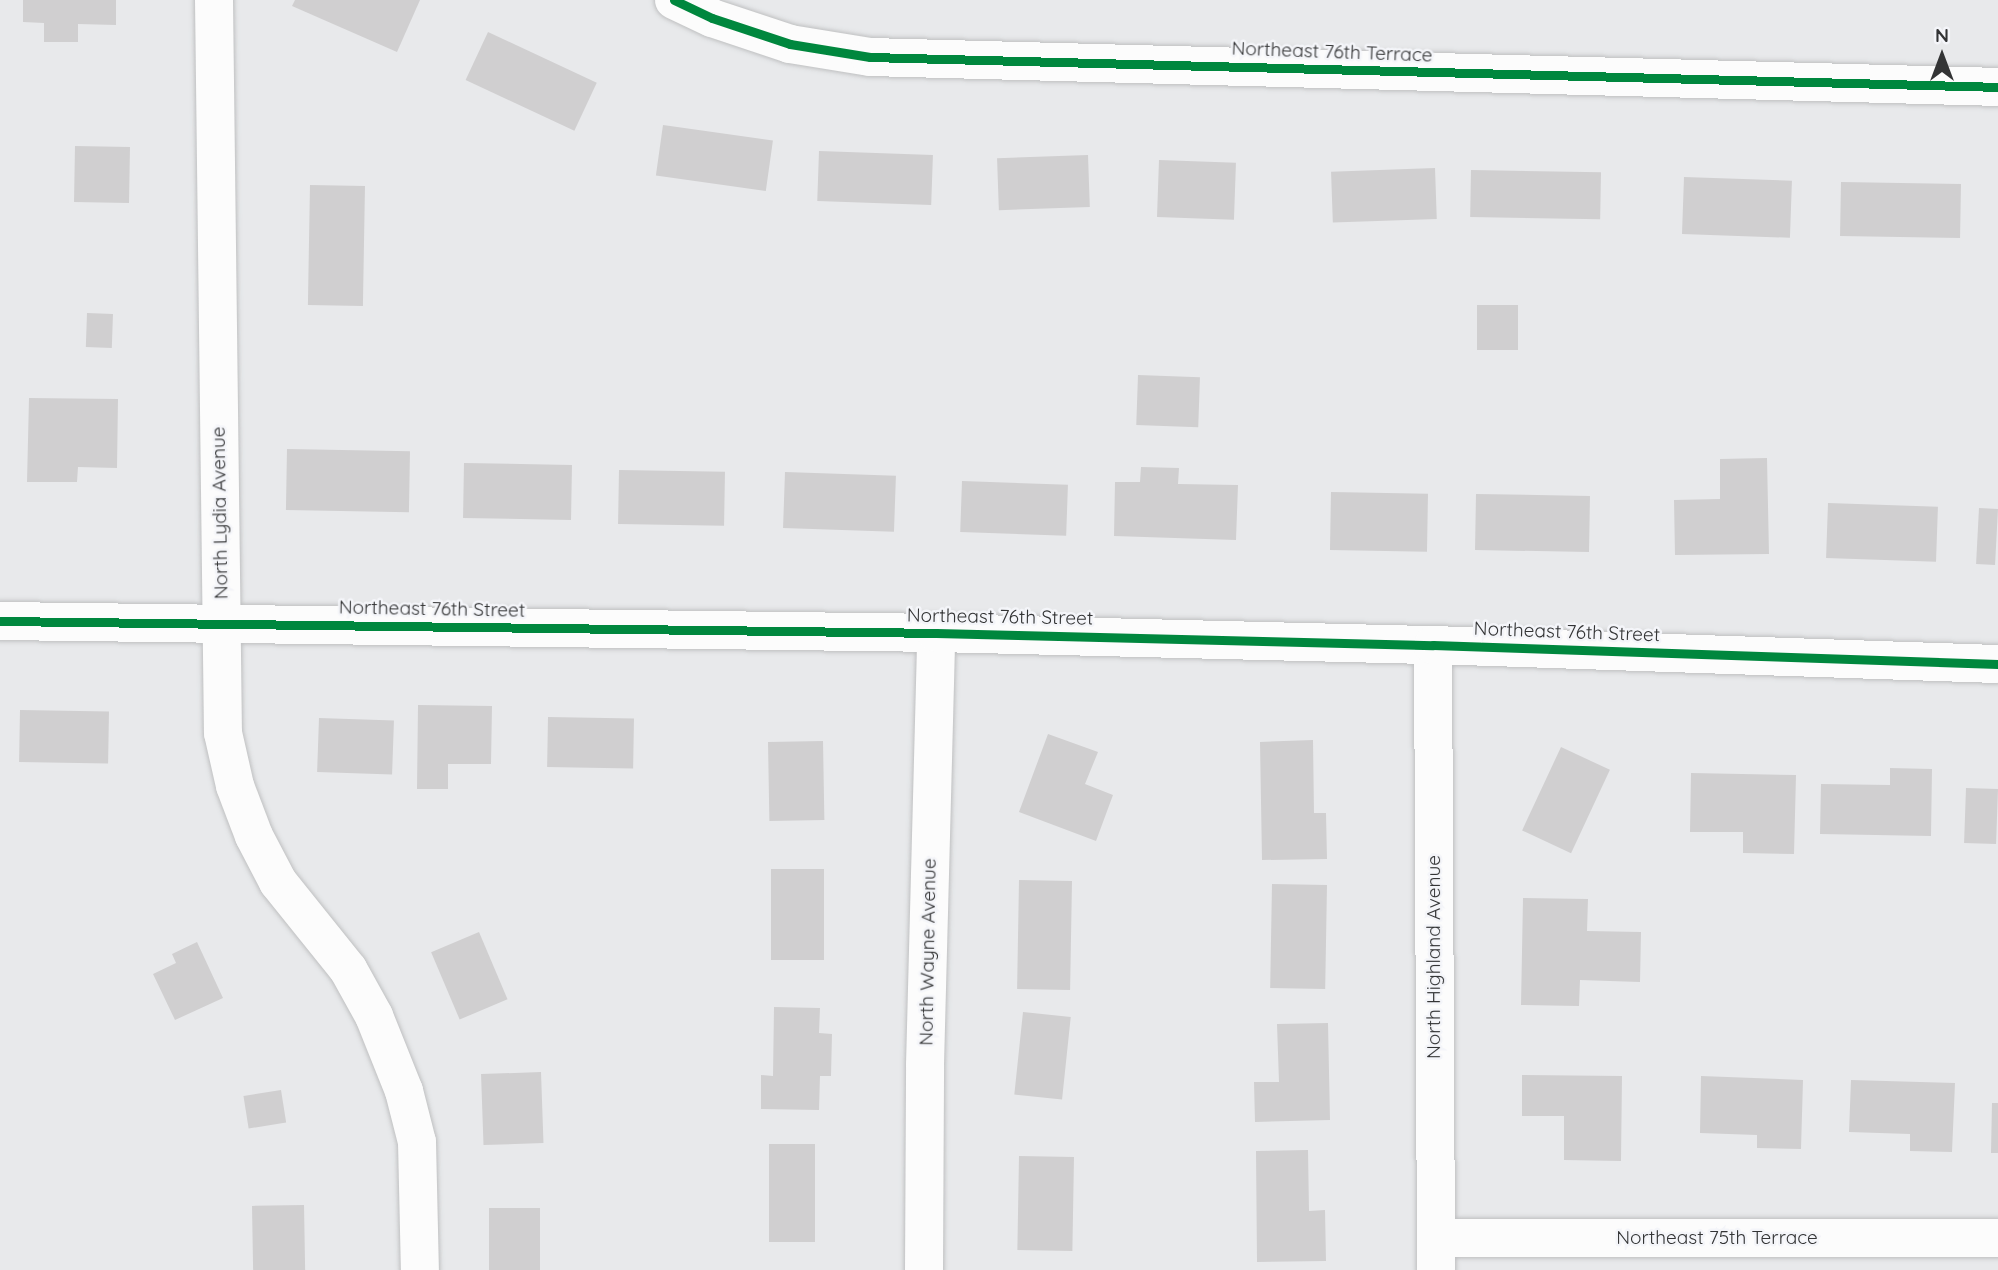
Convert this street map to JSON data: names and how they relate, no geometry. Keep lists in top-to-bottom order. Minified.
{"streets":{"street":["Northeast 76th Terrace","North Lydia Avenue","Northeast 76th Street","North Wayne Avenue","North Highland Avenue","Northeast 75th Terrace"]},"crossings":[["North Lydia Avenue","Northeast 76th Street"],["Northeast 76th Street","North Wayne Avenue"],["Northeast 76th Street","North Highland Avenue"],["North Highland Avenue","Northeast 75th Terrace"]],"north":"top"}
